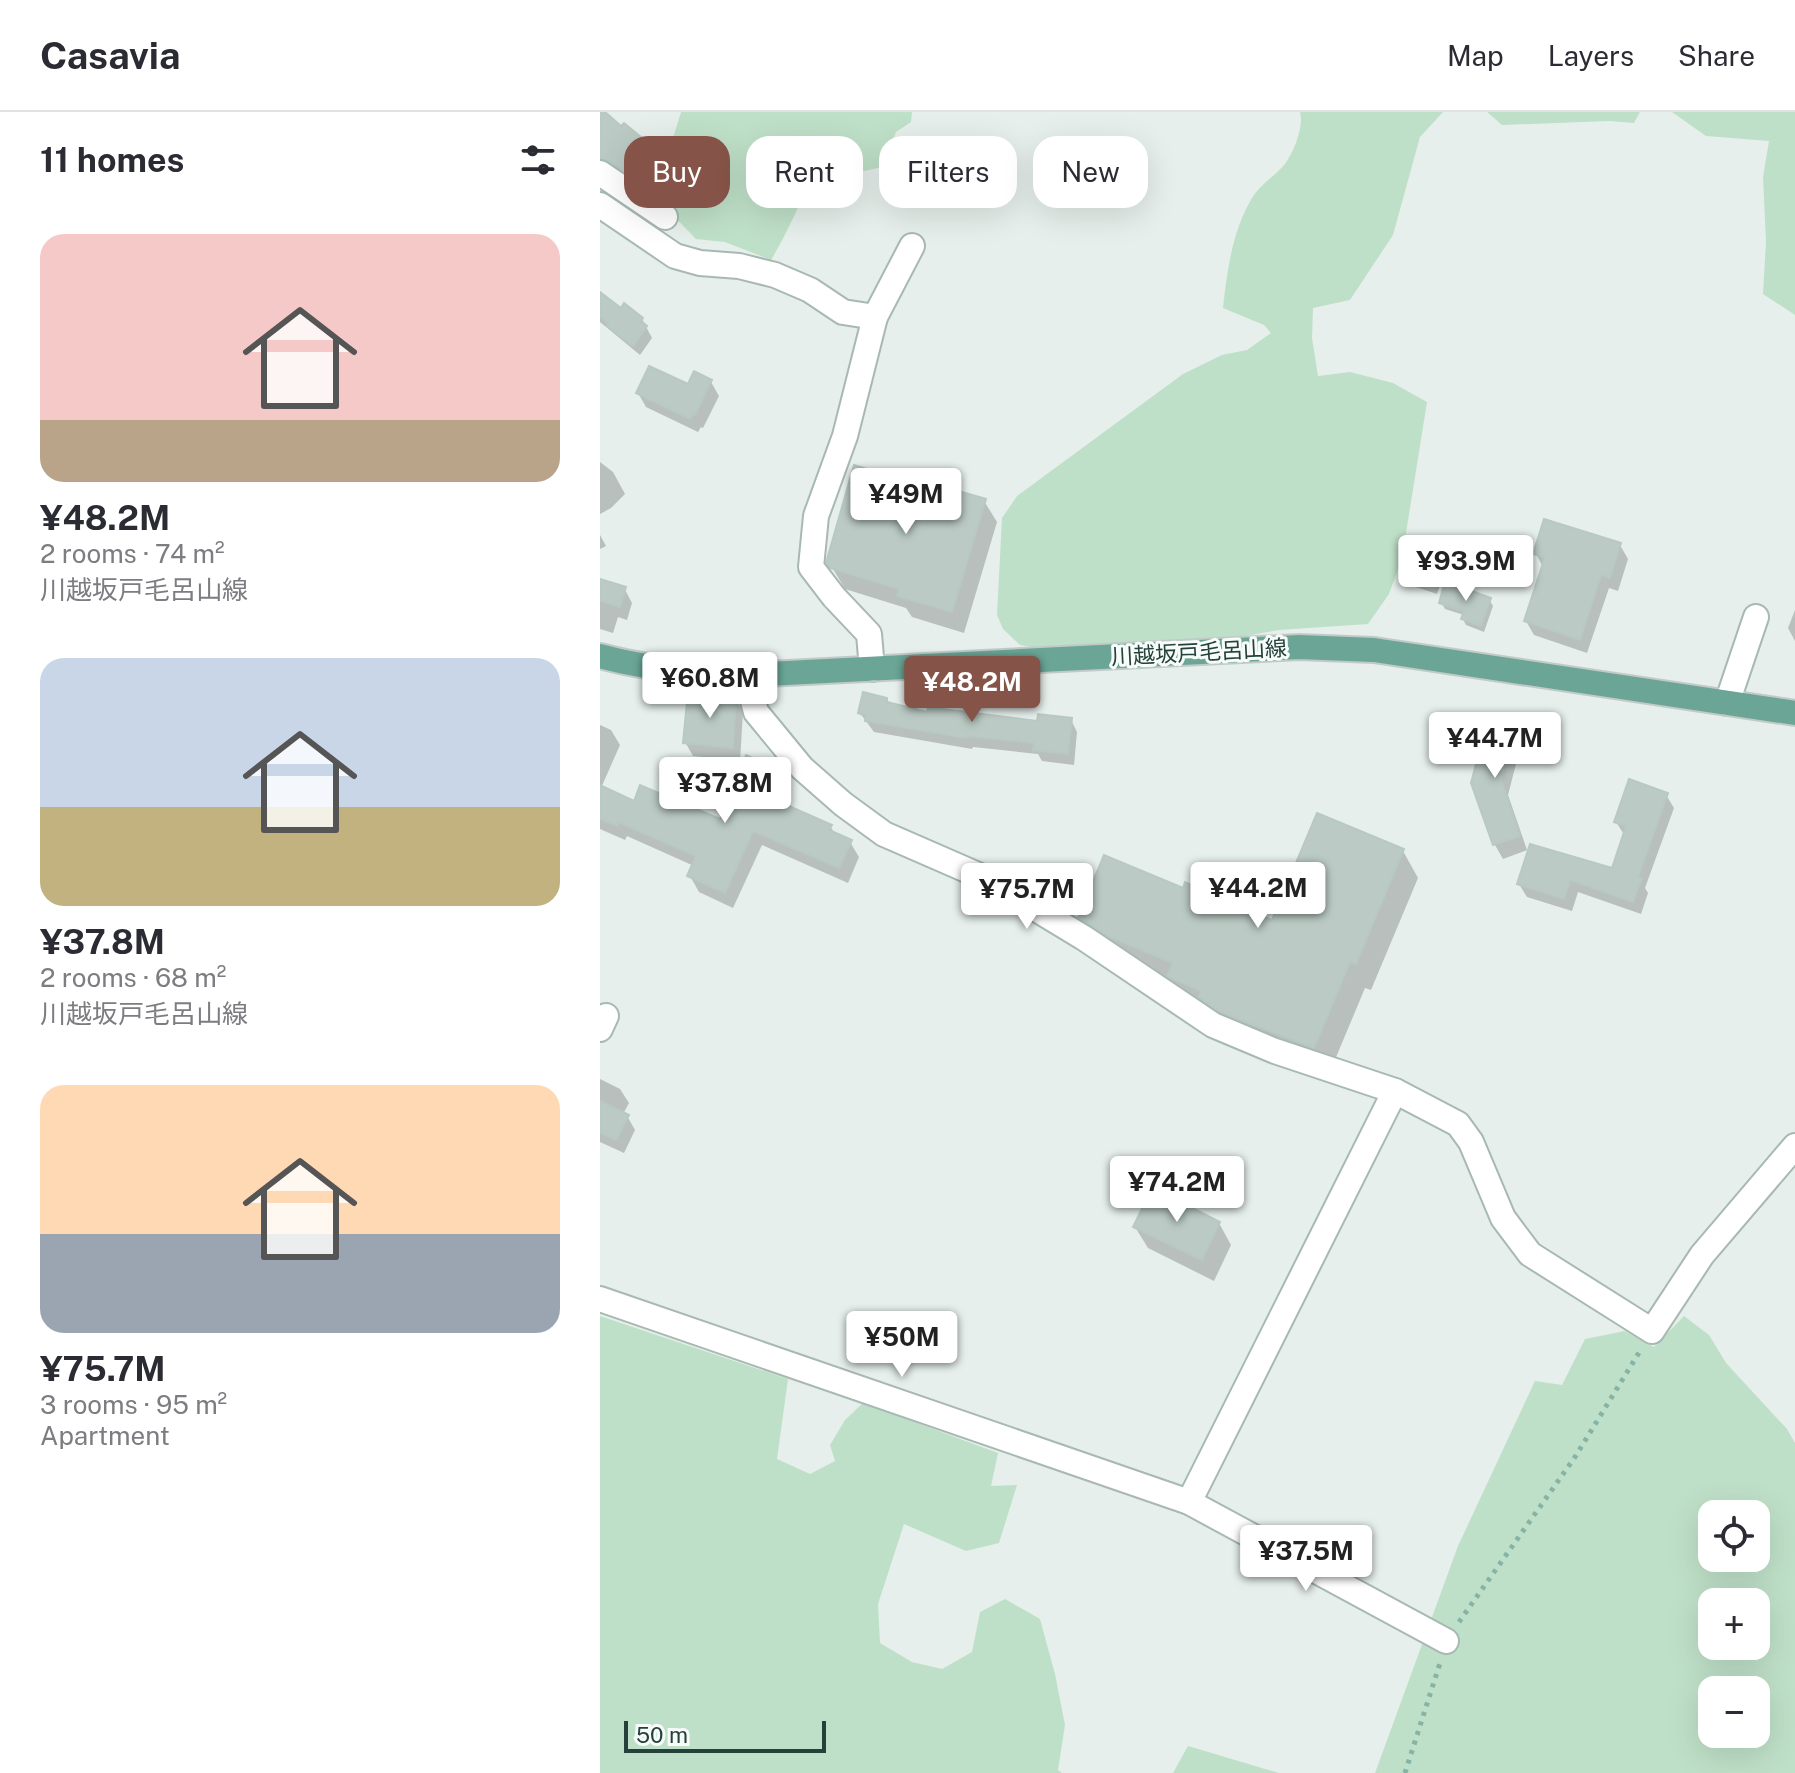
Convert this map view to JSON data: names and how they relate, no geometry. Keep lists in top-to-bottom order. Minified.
{"streets":{"main road":["川越坂戸毛呂山線"]},"scale_bar":"50 m","page":{"header":"Casavia","nav":["Map","Layers","Share"],"heading":"11 homes","chip":["Buy","Rent","Filters","New"],"list":[{"name":"¥48.2M","note":"2 rooms · 74 m² · 川越坂戸毛呂山線"},{"name":"¥37.8M","note":"2 rooms · 68 m² · 川越坂戸毛呂山線"},{"name":"¥75.7M","note":"3 rooms · 95 m² · Apartment"}],"price":["¥49M","¥93.9M","¥60.8M","¥48.2M","¥44.7M","¥37.8M","¥44.2M","¥75.7M","¥74.2M","¥50M","¥37.5M"],"map_buttons":["+","−"],"scale":"50 m"}}
